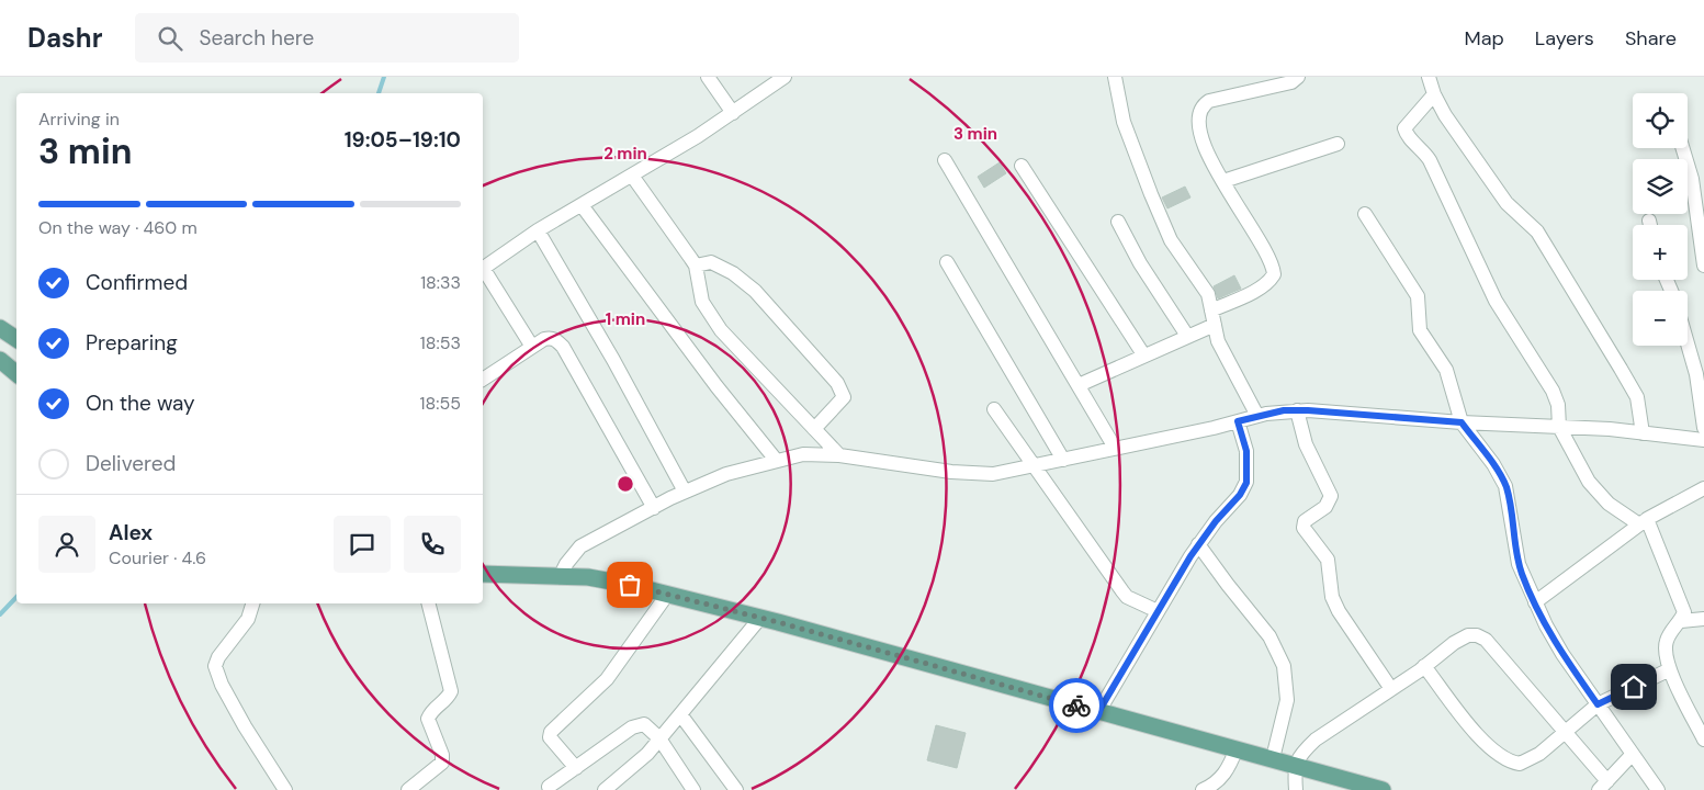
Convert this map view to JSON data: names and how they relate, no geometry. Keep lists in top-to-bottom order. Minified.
{"page":{"header":"Dashr","search":"Search here","nav":["Map","Layers","Share"],"map_buttons":["+","−"],"heading":["3 min","Arriving in","19:05–19:10"],"panel":["Alex","Courier · 4.6"],"bar":"On the way · 460 m","list":[["Confirmed","18:33"],["Preparing","18:53"],["On the way","18:55"],"Delivered"]},"rings":["3 min","2 min","1 min"]}
